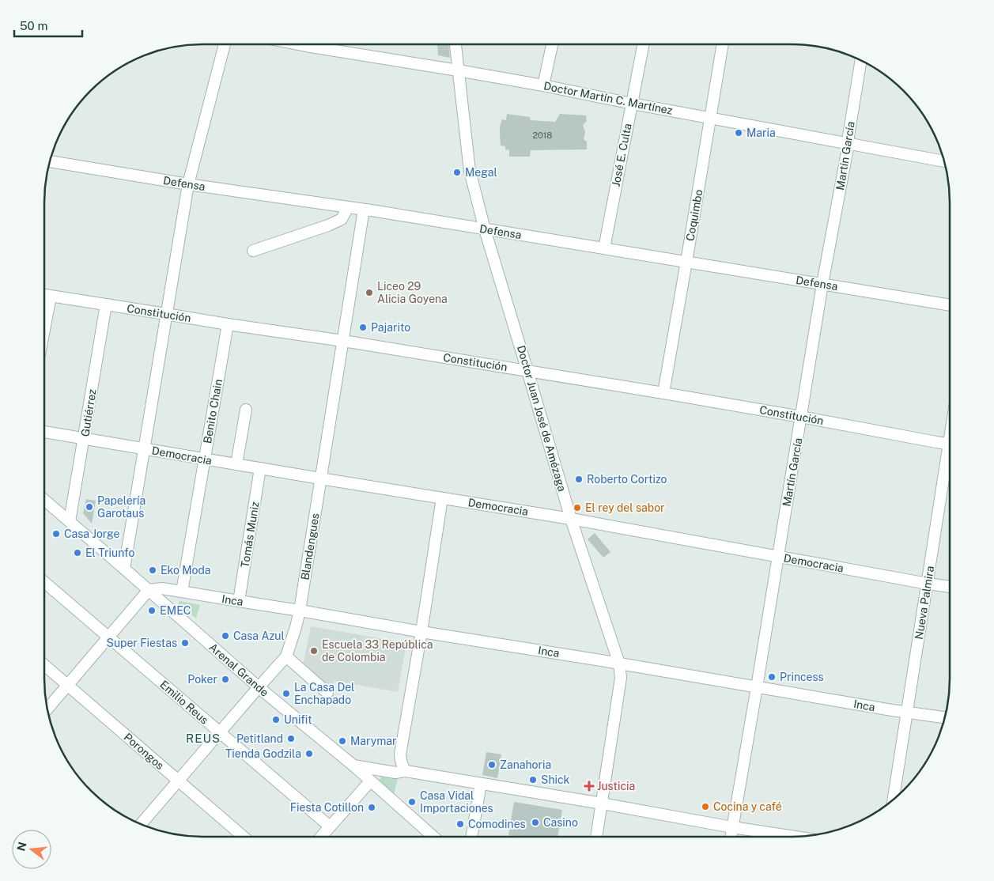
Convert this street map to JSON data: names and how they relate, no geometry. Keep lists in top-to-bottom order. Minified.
{"streets":{"street":["Doctor Martín C. Martínez","José E. Culta","Martín García","Defensa","Coquimbo","Constitución","Benito Chain","Gutiérrez","Doctor Juan José de Amézaga","Democracia","Tomás Muniz","Blandengues","Inca","Nueva Palmira","Arenal Grande","Emilio Reus","Porongos"]},"crossings":[["Doctor Martín C. Martínez","José E. Culta"],["Doctor Martín C. Martínez","Martín García"],["Doctor Martín C. Martínez","Coquimbo"],["Doctor Martín C. Martínez","Doctor Juan José de Amézaga"],["José E. Culta","Defensa"],["Martín García","Defensa"],["Martín García","Constitución"],["Martín García","Democracia"],["Martín García","Inca"],["Defensa","Coquimbo"],["Defensa","Doctor Juan José de Amézaga"],["Defensa","Blandengues"],["Coquimbo","Constitución"],["Constitución","Benito Chain"],["Constitución","Gutiérrez"],["Constitución","Doctor Juan José de Amézaga"],["Constitución","Blandengues"],["Benito Chain","Democracia"],["Benito Chain","Inca"],["Gutiérrez","Democracia"],["Gutiérrez","Arenal Grande"],["Doctor Juan José de Amézaga","Democracia"],["Doctor Juan José de Amézaga","Inca"],["Democracia","Tomás Muniz"],["Democracia","Blandengues"],["Democracia","Nueva Palmira"],["Tomás Muniz","Inca"],["Blandengues","Inca"],["Blandengues","Arenal Grande"],["Blandengues","Emilio Reus"],["Blandengues","Porongos"],["Inca","Nueva Palmira"],["Inca","Arenal Grande"]],"districts":["REUS"],"places":{"other":["Maria","Megal","Liceo 29 Alicia Goyena","Pajarito","Roberto Cortizo","Papelería Garotaus","El rey del sabor","Casa Jorge","El Triunfo","Eko Moda","EMEC","Casa Azul","Super Fiestas","Escuela 33 República de Colombia","Princess","Poker","La Casa Del Enchapado","Unifit","Petitland","Marymar","Tienda Godzila","Zanahoria","Shick","Casa Vidal Importaciones","Cocina y café","Fiesta Cotillon","Casino","Comodines"],"health":["Justicia"]},"house_numbers":["2018"],"scale_bar":"50 m","north":"left"}
